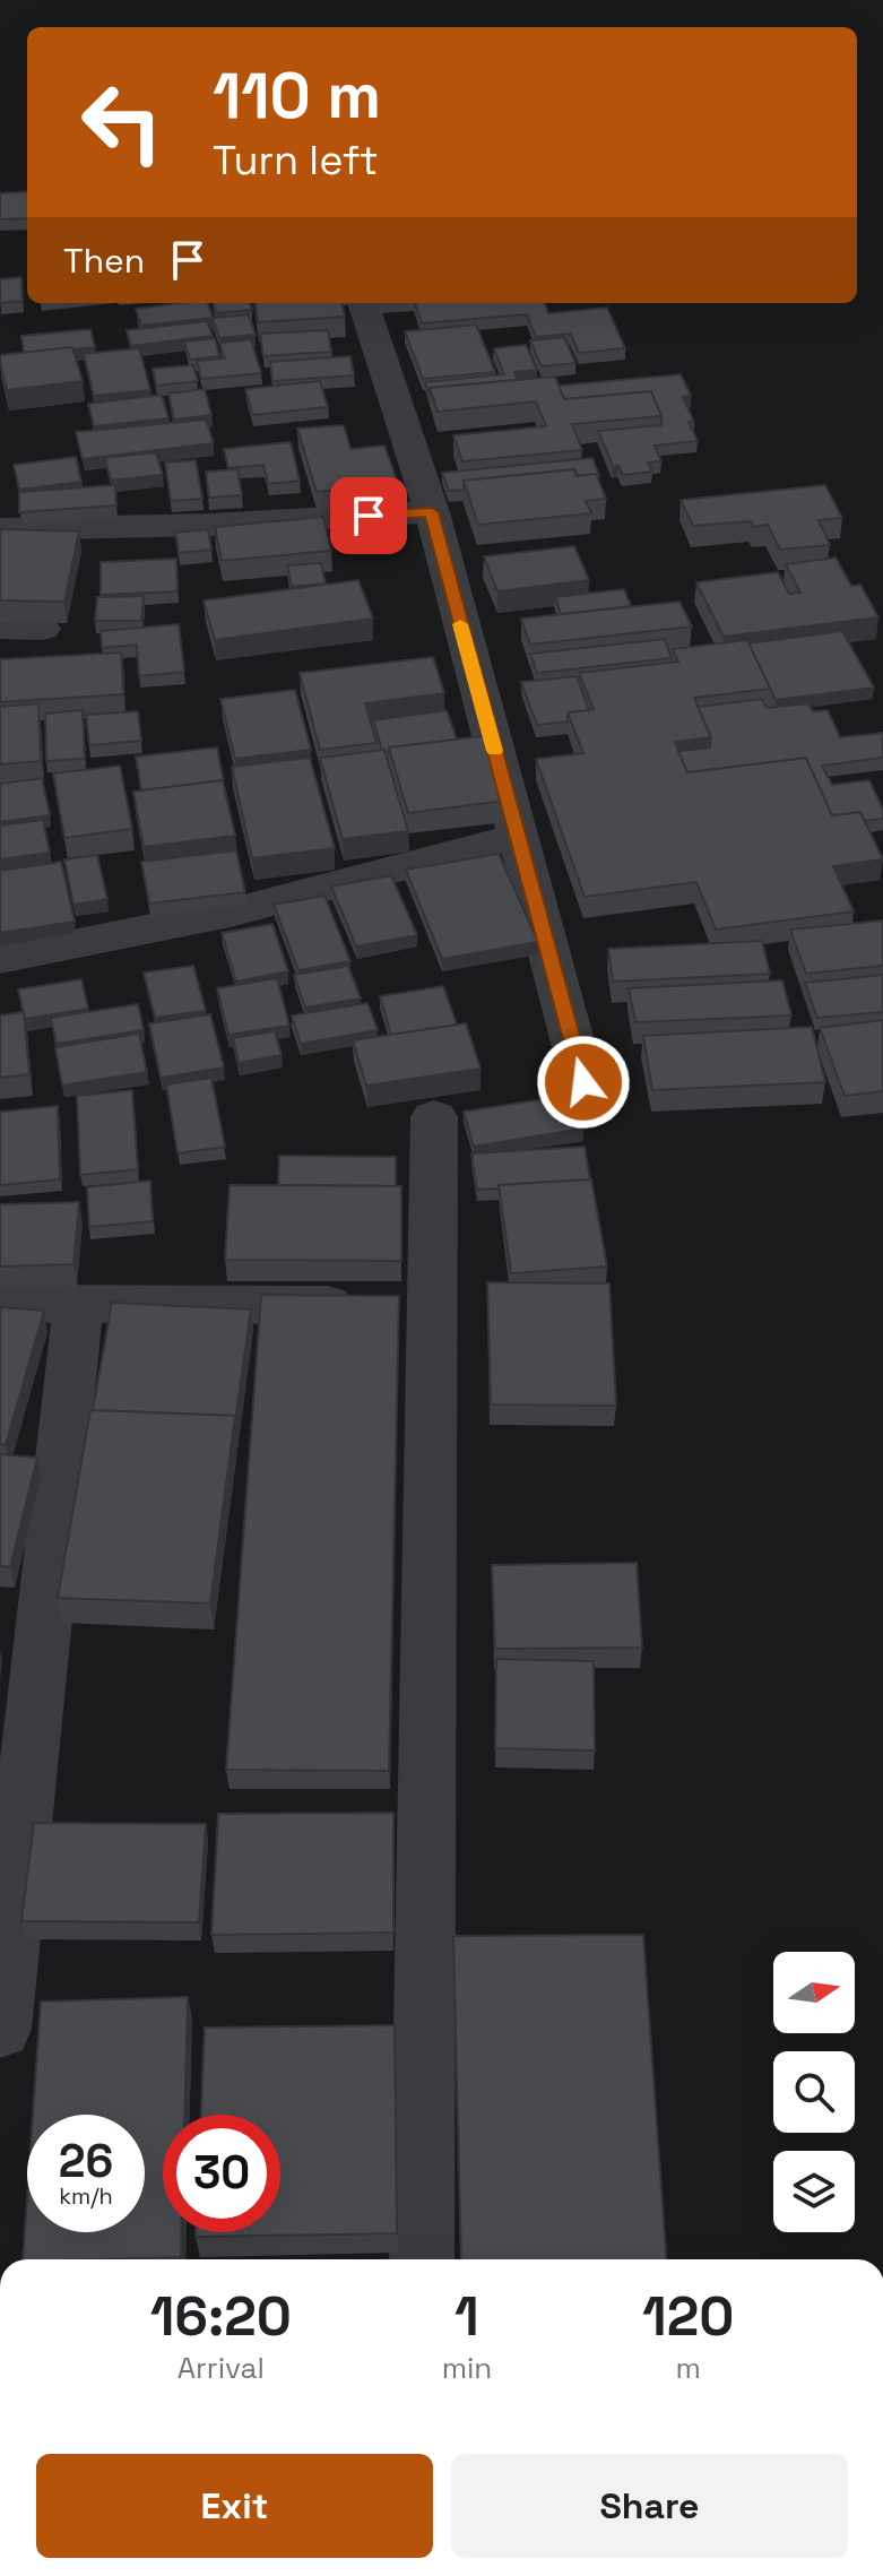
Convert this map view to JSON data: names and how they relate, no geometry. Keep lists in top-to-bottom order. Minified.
{"north":"right","page":{"turn":["110 m","Turn left"],"then":"Then","speed":"26 km/h","limit":"30","eta":["16:20","Arrival","1","min","120","m"],"buttons":["Exit","Share"]}}
